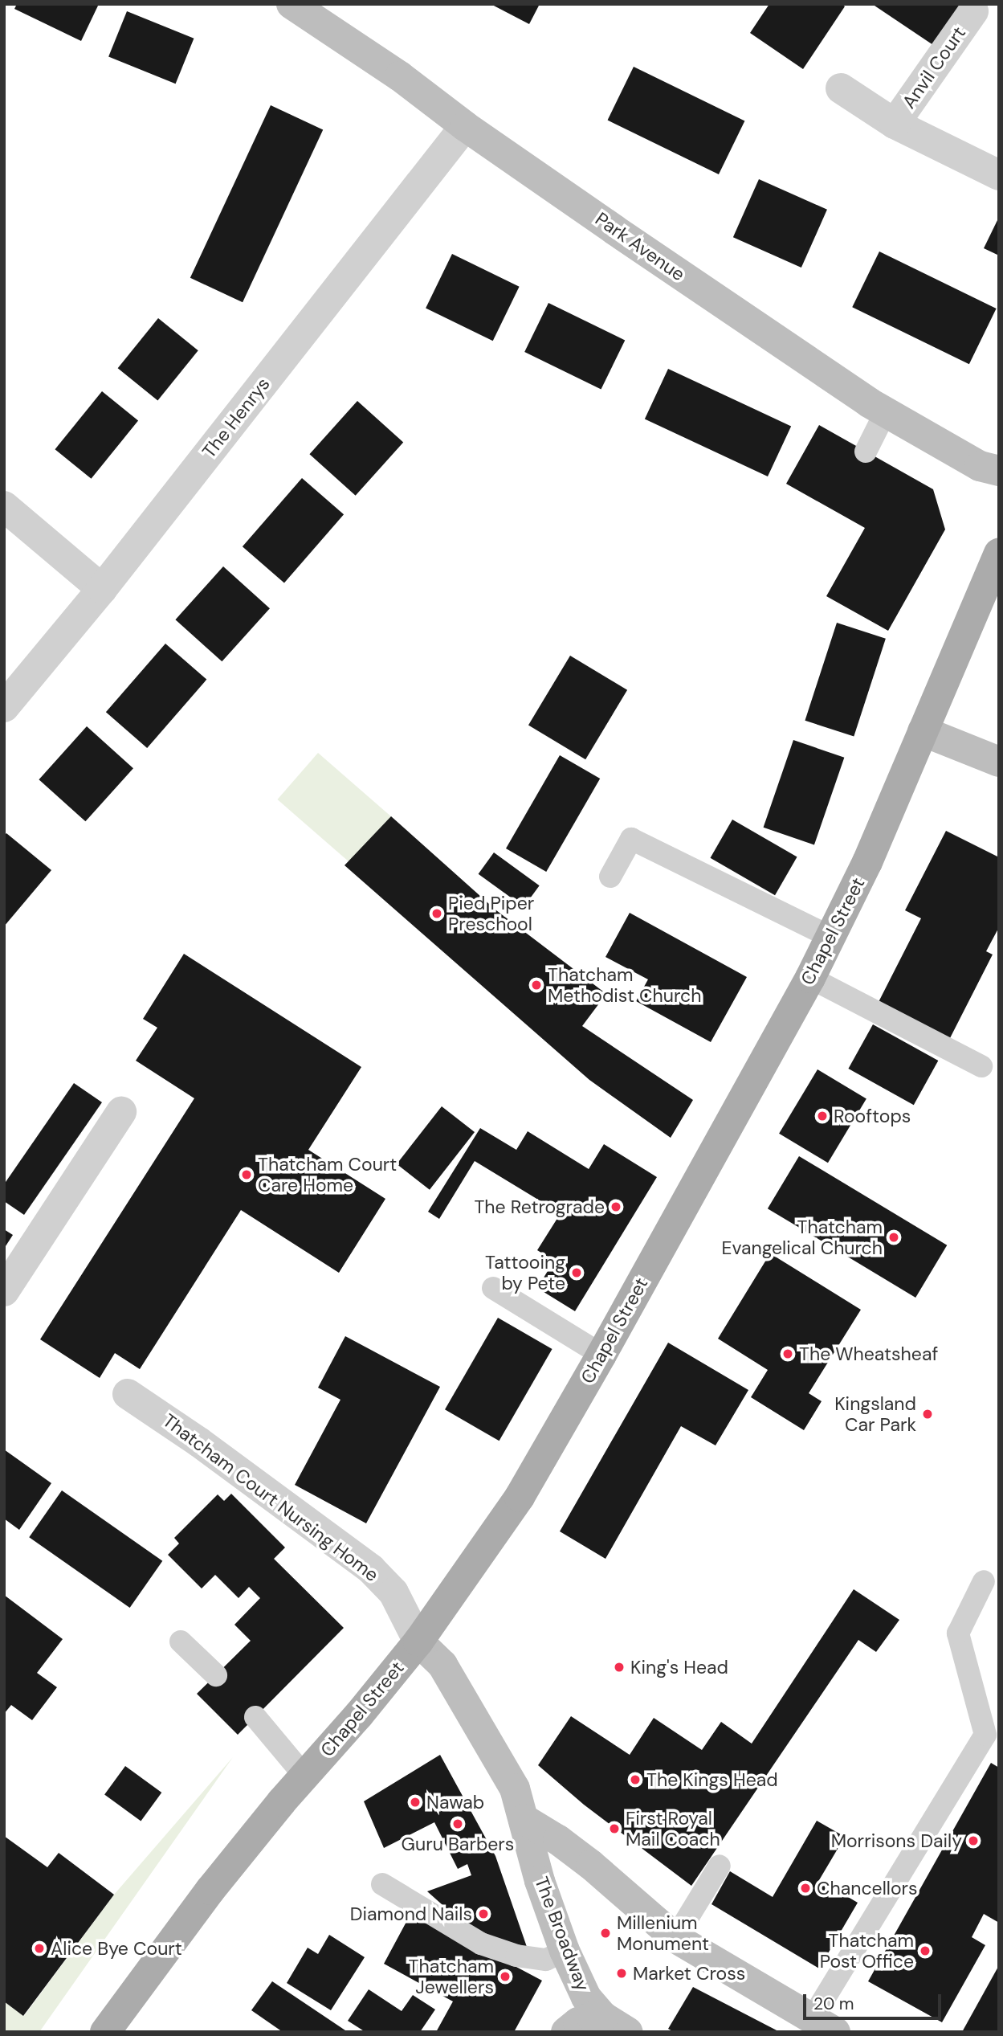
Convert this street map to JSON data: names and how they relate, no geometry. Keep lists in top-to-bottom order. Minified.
{"streets":{"main road":["Chapel Street"],"street":["Anvil Court","Park Avenue","The Henrys","Thatcham Court Nursing Home","The Broadway"]},"crossings":[["Park Avenue","The Henrys"],["Chapel Street","Thatcham Court Nursing Home"],["Chapel Street","The Broadway"],["Thatcham Court Nursing Home","The Broadway"]],"places":["Pied Piper Preschool","Thatcham Methodist Church","Rooftops","Thatcham Court Care Home","The Retrograde","Thatcham Evangelical Church","Tattooing by Pete","The Wheatsheaf","Kingsland Car Park","King's Head","The Kings Head","Nawab","Guru Barbers","First Royal Mail Coach","Morrisons Daily","Chancellors","Diamond Nails","Millenium Monument","Alice Bye Court","Thatcham Post Office","Market Cross","Thatcham Jewellers"],"scale_bar":"20 m"}
